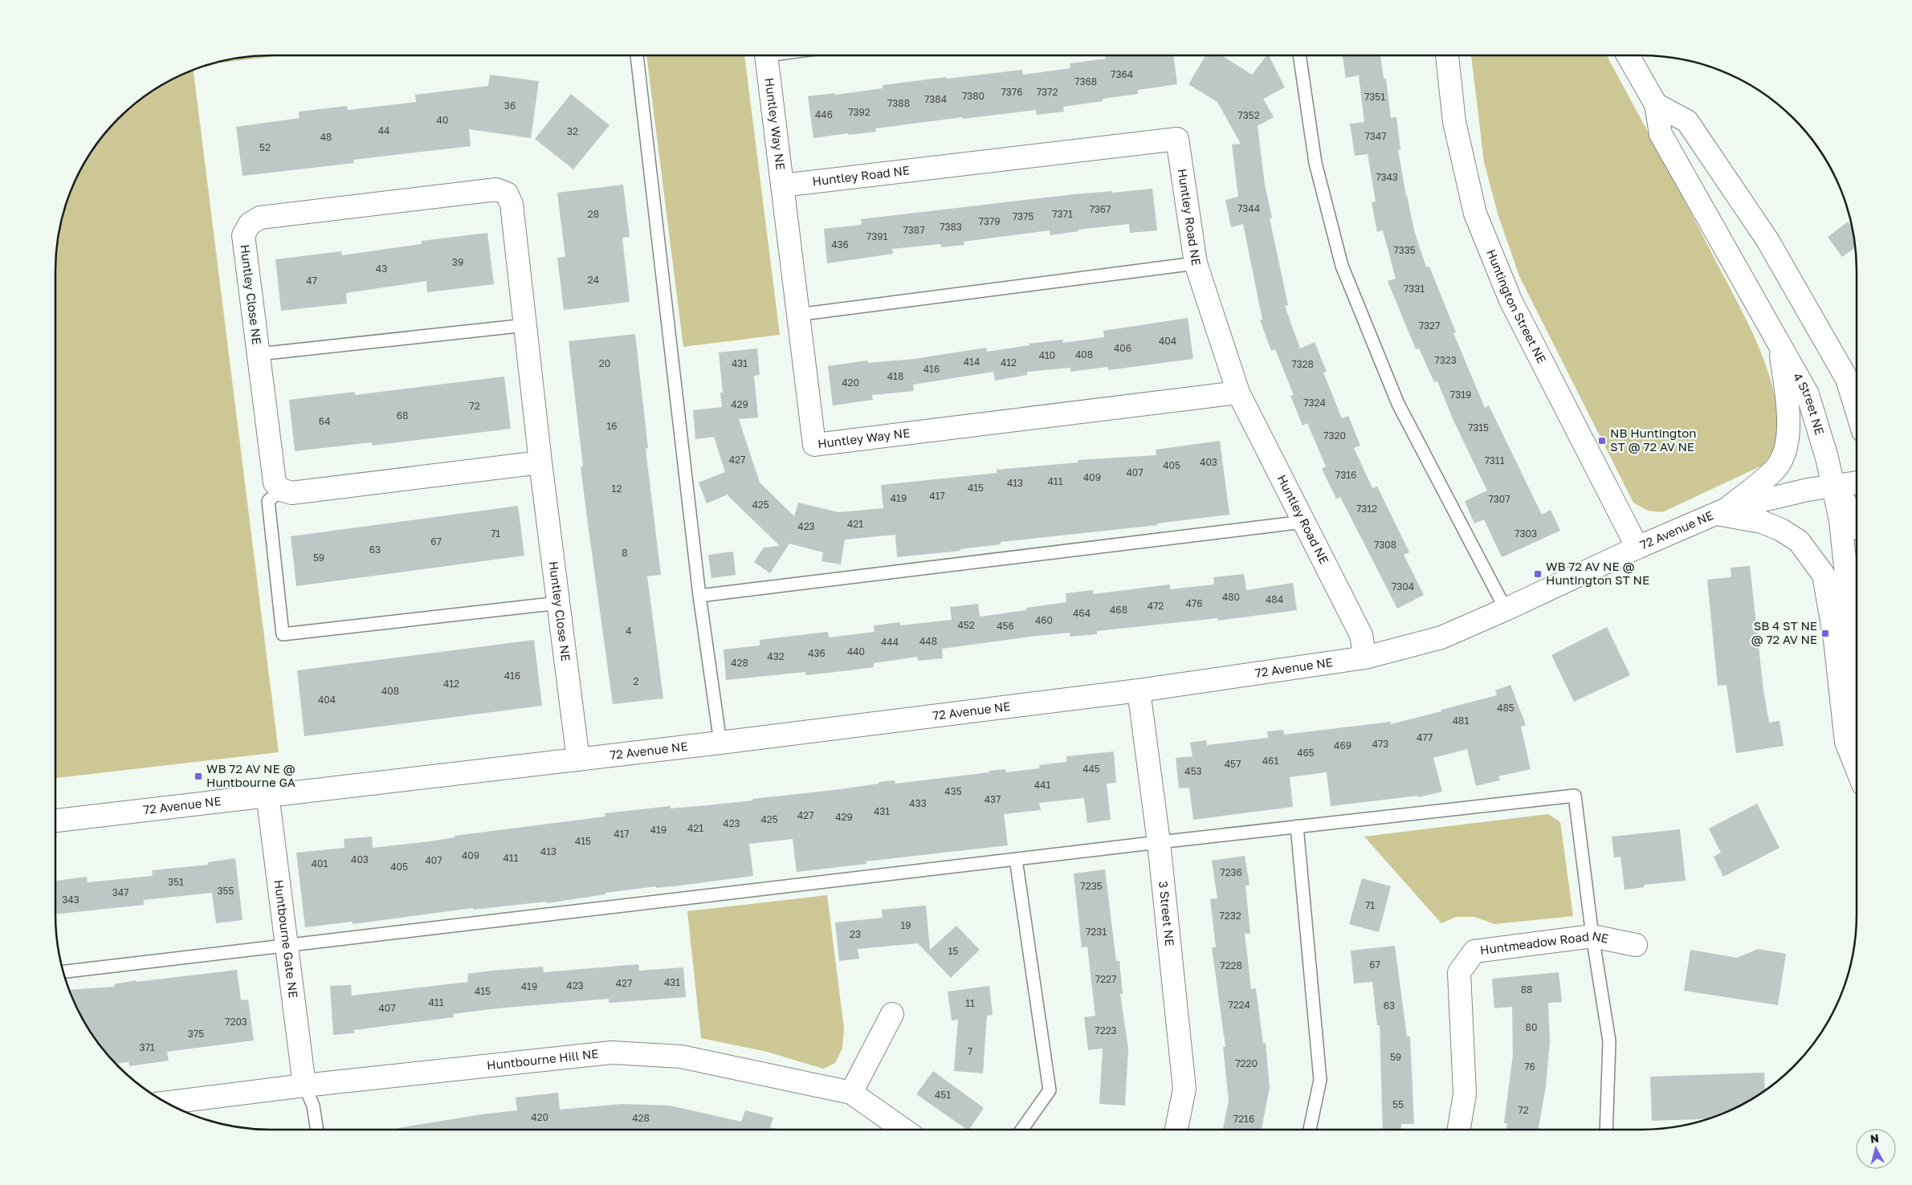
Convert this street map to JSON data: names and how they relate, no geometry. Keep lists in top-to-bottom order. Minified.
{"streets":{"street":["Huntley Way NE","Huntley Road NE","Huntley Close NE","Huntington Street NE","4 Street NE","72 Avenue NE","3 Street NE","Huntbourne Gate NE","Huntmeadow Road NE","Huntbourne Hill NE"]},"crossings":[["Huntley Way NE","Huntley Road NE"],["Huntley Road NE","72 Avenue NE"],["Huntley Close NE","72 Avenue NE"],["Huntington Street NE","72 Avenue NE"],["4 Street NE","72 Avenue NE"],["72 Avenue NE","3 Street NE"],["72 Avenue NE","Huntbourne Gate NE"],["Huntbourne Gate NE","Huntbourne Hill NE"]],"places":{"transit":["NB Huntington ST @ 72 AV NE","WB 72 AV NE @ Huntington ST NE","SB 4 ST NE @ 72 AV NE","WB 72 AV NE @ Huntbourne GA"]},"house_numbers":["7364","7368","7376","7372","7380","7351","7384","7388","36","7392","446","7352","40","44","32","7347","48","52","7343","7344","7367","28","7371","7375","7379","7383","7387","7391","436","7335","39","43","24","47","7331","7327","404","406","408","410","7323","414","412","20","431","7328","416","418","420","7319","7324","429","72","68","64","16","7315","7320","427","7311","403","405","407","7316","409","411","413","415","12","417","419","7307","425","7312","421","423","71","7303","67","7308","63","8","59","7304","480","484","476","472","468","464","460","452","456","4","448","444","440","436","432","428","416","2","412","408","404","485","481","477","473","469","465","461","457","445","453","441","435","437","433","431","427","429","425","423","421","419","417","415","413","409","411","403","407","401","405","7236","351","7235","355","347","343","71","7232","19","7231","23","15","67","7228","7227","431","427","423","419","88","415","411","11","7224","63","407","7203","80","7223","375","371","7","59","7220","76","451","55","72","420","428","7216"],"north":"top"}
